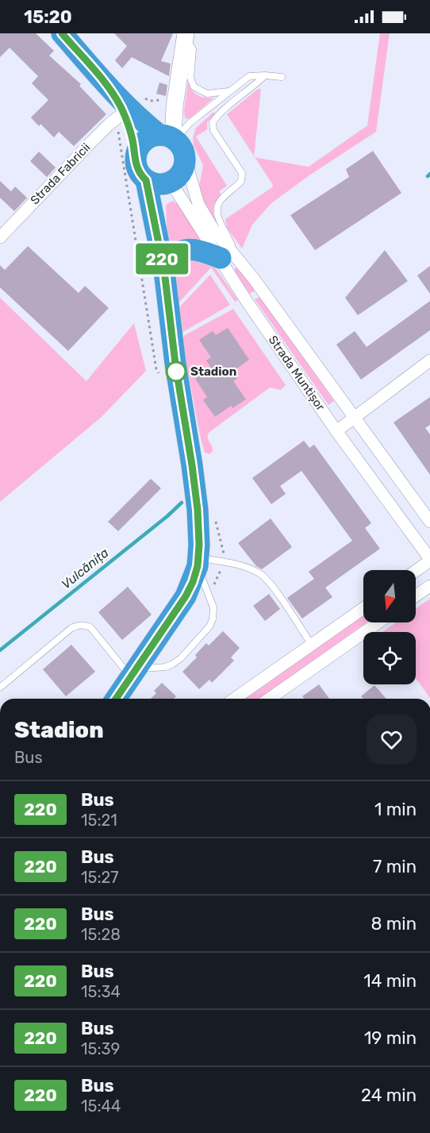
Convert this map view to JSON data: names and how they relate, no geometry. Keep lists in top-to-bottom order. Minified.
{"streets":{"street":["Strada Fabricii","Strada Muntișor"]},"water":["Vulcănița"],"places":["Stadion"],"lines":["bus line 220"],"north":"bottom","page":{"status":"15:20","on_map":"220","heading":["Stadion","Bus"],"list":[{"mark":"220","name":"Bus","note":"15:21","value":"1 min"},{"mark":"220","name":"Bus","note":"15:27","value":"7 min"},{"mark":"220","name":"Bus","note":"15:28","value":"8 min"},{"mark":"220","name":"Bus","note":"15:34","value":"14 min"},{"mark":"220","name":"Bus","note":"15:39","value":"19 min"},{"mark":"220","name":"Bus","note":"15:44","value":"24 min"}]}}
